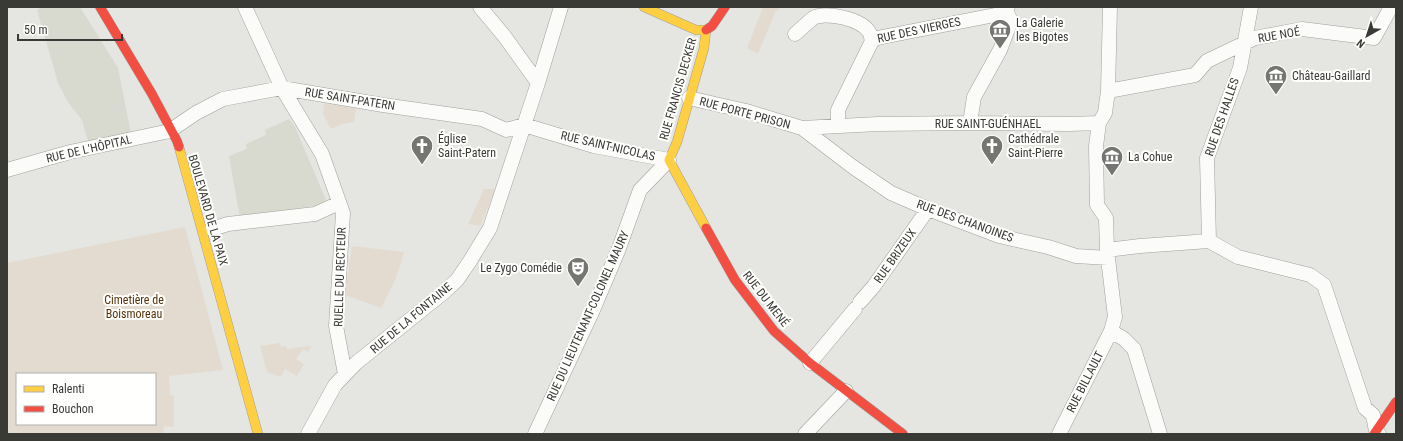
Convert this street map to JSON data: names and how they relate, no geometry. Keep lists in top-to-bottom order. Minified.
{"streets":{"street":["RUE DES VIERGES","RUE NOÉ","RUE FRANCIS DECKER","RUE SAINT-PATERN","RUE PORTE PRISON","RUE DES HALLES","RUE SAINT-GUÉNHAEL","RUE SAINT-NICOLAS","RUE DE L'HÔPITAL","BOULEVARD DE LA PAIX","RUE DES CHANOINES","RUE BRIZEUX","RUELLE DU RECTEUR","RUE DU MENÉ","RUE DU LIEUTENANT-COLONEL MAURY","RUE DE LA FONTAINE","RUE BILLAULT"]},"crossings":[["RUE DES VIERGES","RUE SAINT-GUÉNHAEL"],["RUE NOÉ","RUE DES HALLES"],["RUE FRANCIS DECKER","RUE PORTE PRISON"],["RUE FRANCIS DECKER","RUE SAINT-NICOLAS"],["RUE FRANCIS DECKER","RUE DU MENÉ"],["RUE FRANCIS DECKER","RUE DU LIEUTENANT-COLONEL MAURY"],["RUE SAINT-PATERN","RUE SAINT-NICOLAS"],["RUE SAINT-PATERN","RUE DE L'HÔPITAL"],["RUE SAINT-PATERN","BOULEVARD DE LA PAIX"],["RUE SAINT-PATERN","RUELLE DU RECTEUR"],["RUE SAINT-PATERN","RUE DE LA FONTAINE"],["RUE PORTE PRISON","RUE SAINT-GUÉNHAEL"],["RUE PORTE PRISON","RUE DES CHANOINES"],["RUE DES HALLES","RUE DES CHANOINES"],["RUE SAINT-GUÉNHAEL","RUE DES CHANOINES"],["RUE SAINT-GUÉNHAEL","RUE BILLAULT"],["RUE SAINT-NICOLAS","RUE DU MENÉ"],["RUE SAINT-NICOLAS","RUE DU LIEUTENANT-COLONEL MAURY"],["RUE SAINT-NICOLAS","RUE DE LA FONTAINE"],["RUE DE L'HÔPITAL","BOULEVARD DE LA PAIX"],["RUE DES CHANOINES","RUE BRIZEUX"],["RUE DES CHANOINES","RUE BILLAULT"],["RUE BRIZEUX","RUE DU MENÉ"],["RUELLE DU RECTEUR","RUE DE LA FONTAINE"],["RUE DU MENÉ","RUE DU LIEUTENANT-COLONEL MAURY"]],"parks":["Cimetière de Boismoreau"],"places":{"museum":["La Galerie les Bigotes","Château-Gaillard","La Cohue"],"church":["Église Saint-Patern","Cathédrale Saint-Pierre"],"theatre":["Le Zygo Comédie"]},"legend":["Ralenti","Bouchon"],"scale_bar":"50 m","north":"bottom left"}
